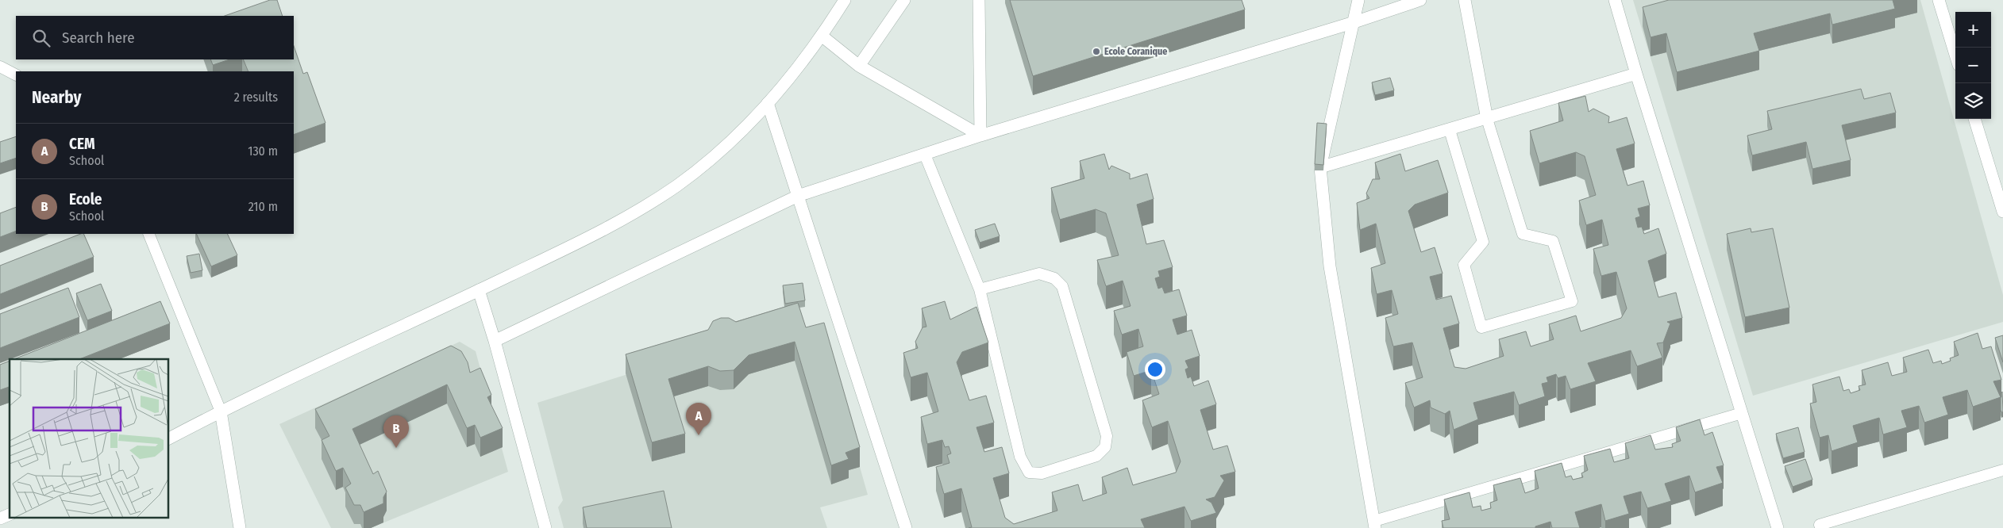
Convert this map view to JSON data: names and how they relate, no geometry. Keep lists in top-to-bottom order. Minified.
{"places":["Ecole Coranique"],"page":{"map_buttons":["+","−"],"search":"Search here","heading":["Nearby","2 results"],"list":[{"mark":"A","name":"CEM","note":"School","value":"130 m"},{"mark":"B","name":"Ecole","note":"School","value":"210 m"}],"pins":["A","B"]}}
